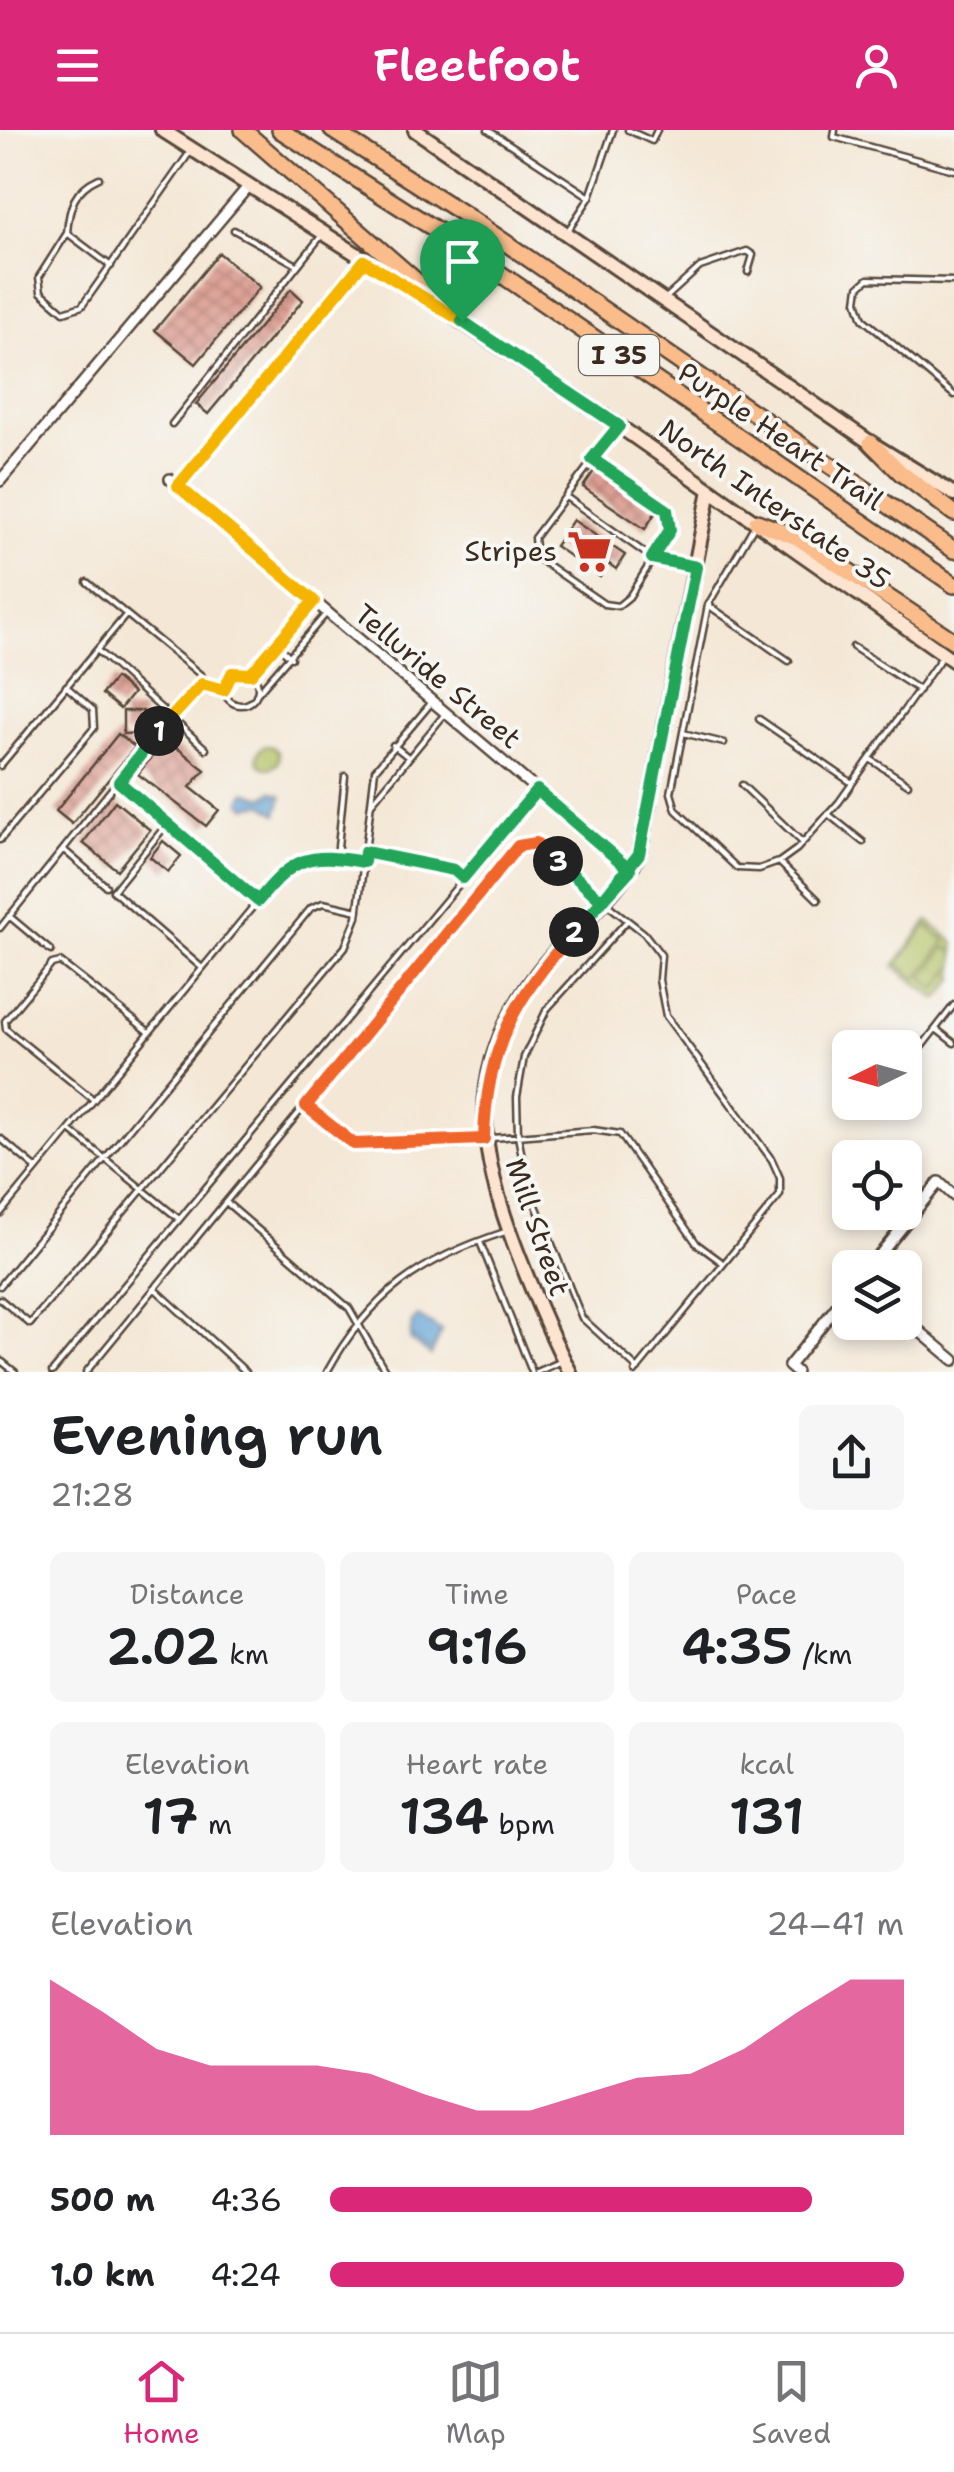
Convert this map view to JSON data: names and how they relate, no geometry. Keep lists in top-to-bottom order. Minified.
{"streets":{"highway":["I 35","Purple Heart Trail"],"main road":["North Interstate 35","Mill Street"],"street":["Telluride Street"]},"crossings":[["North Interstate 35","Telluride Street"],["North Interstate 35","Mill Street"],["Telluride Street","Mill Street"]],"places":{"supermarket":["Stripes"]},"north":"left","page":{"header":"Fleetfoot","pins":["1","3","2"],"heading":["Evening run","21:28"],"stats":[["Distance","2.02 km"],["Time","9:16"],["Pace","4:35 /km"],["Elevation","17 m"],["Heart rate","134 bpm"],["kcal","131"]],"chart":["Elevation","24–41 m"],"list":[{"name":"500 m","note":"4:36"},{"name":"1.0 km","note":"4:24"}],"tabs":["Home","Map","Saved"]}}
